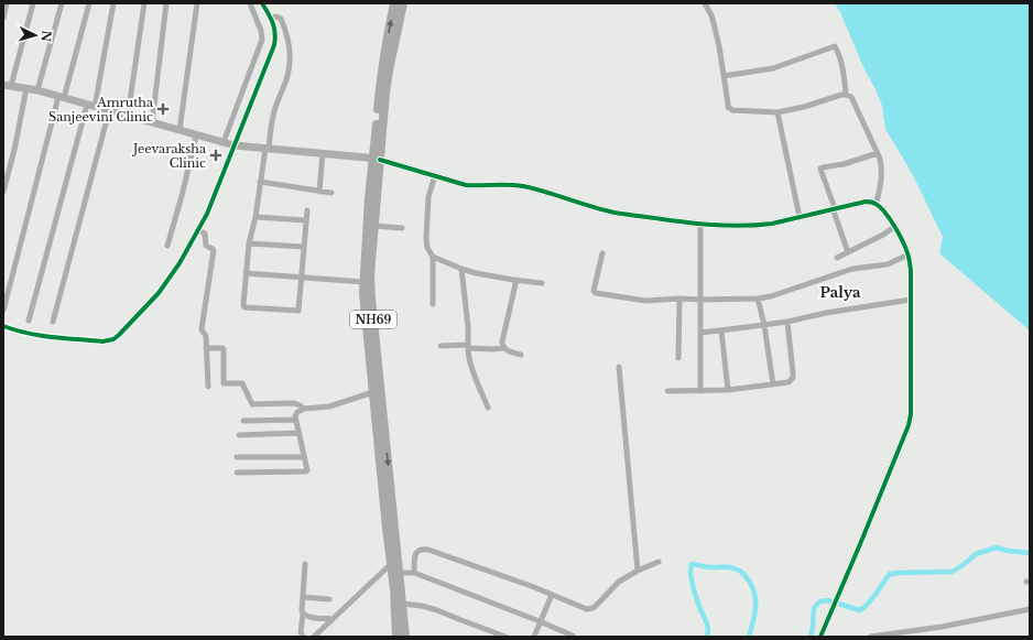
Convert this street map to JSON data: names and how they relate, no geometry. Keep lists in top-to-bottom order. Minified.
{"streets":{"highway":["NH69"]},"districts":["Palya"],"places":{"health":["Amrutha Sanjeevini Clinic","Jeevaraksha Clinic"]},"north":"right"}
